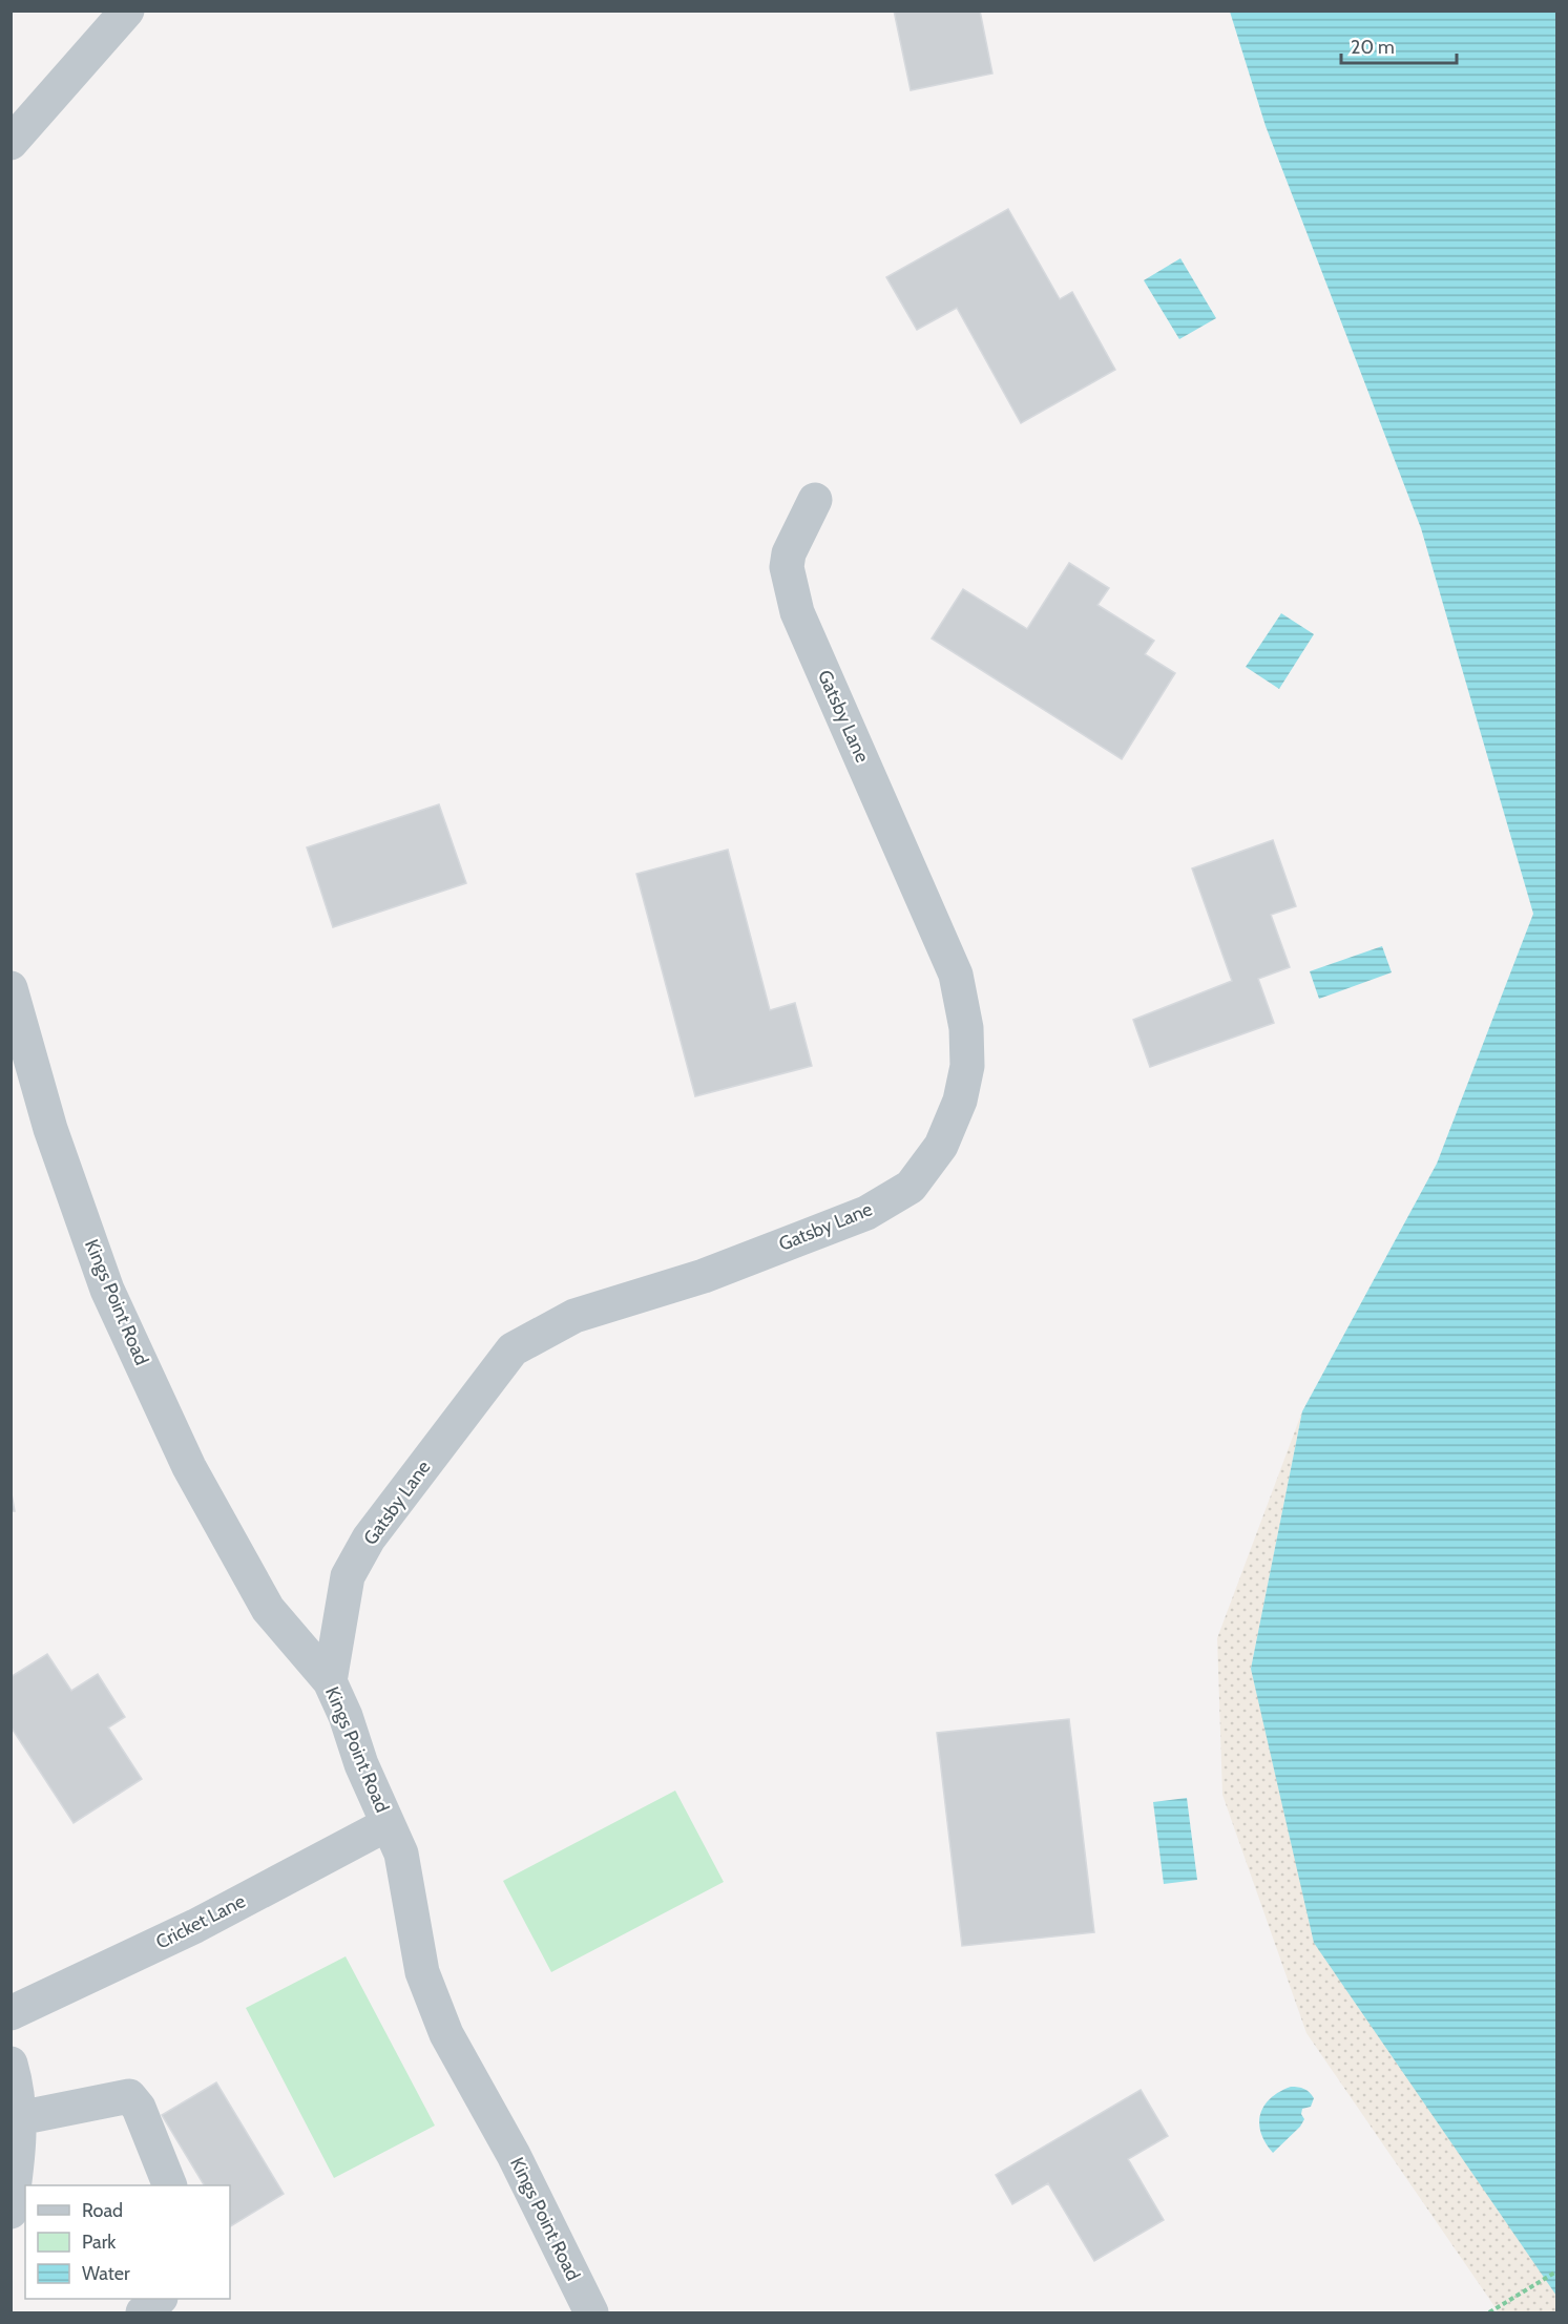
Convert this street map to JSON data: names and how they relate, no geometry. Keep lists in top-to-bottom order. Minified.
{"streets":{"street":["Gatsby Lane","Kings Point Road","Cricket Lane"]},"crossings":[["Gatsby Lane","Kings Point Road"],["Kings Point Road","Cricket Lane"]],"legend":["Road","Park","Water"],"scale_bar":"20 m"}
